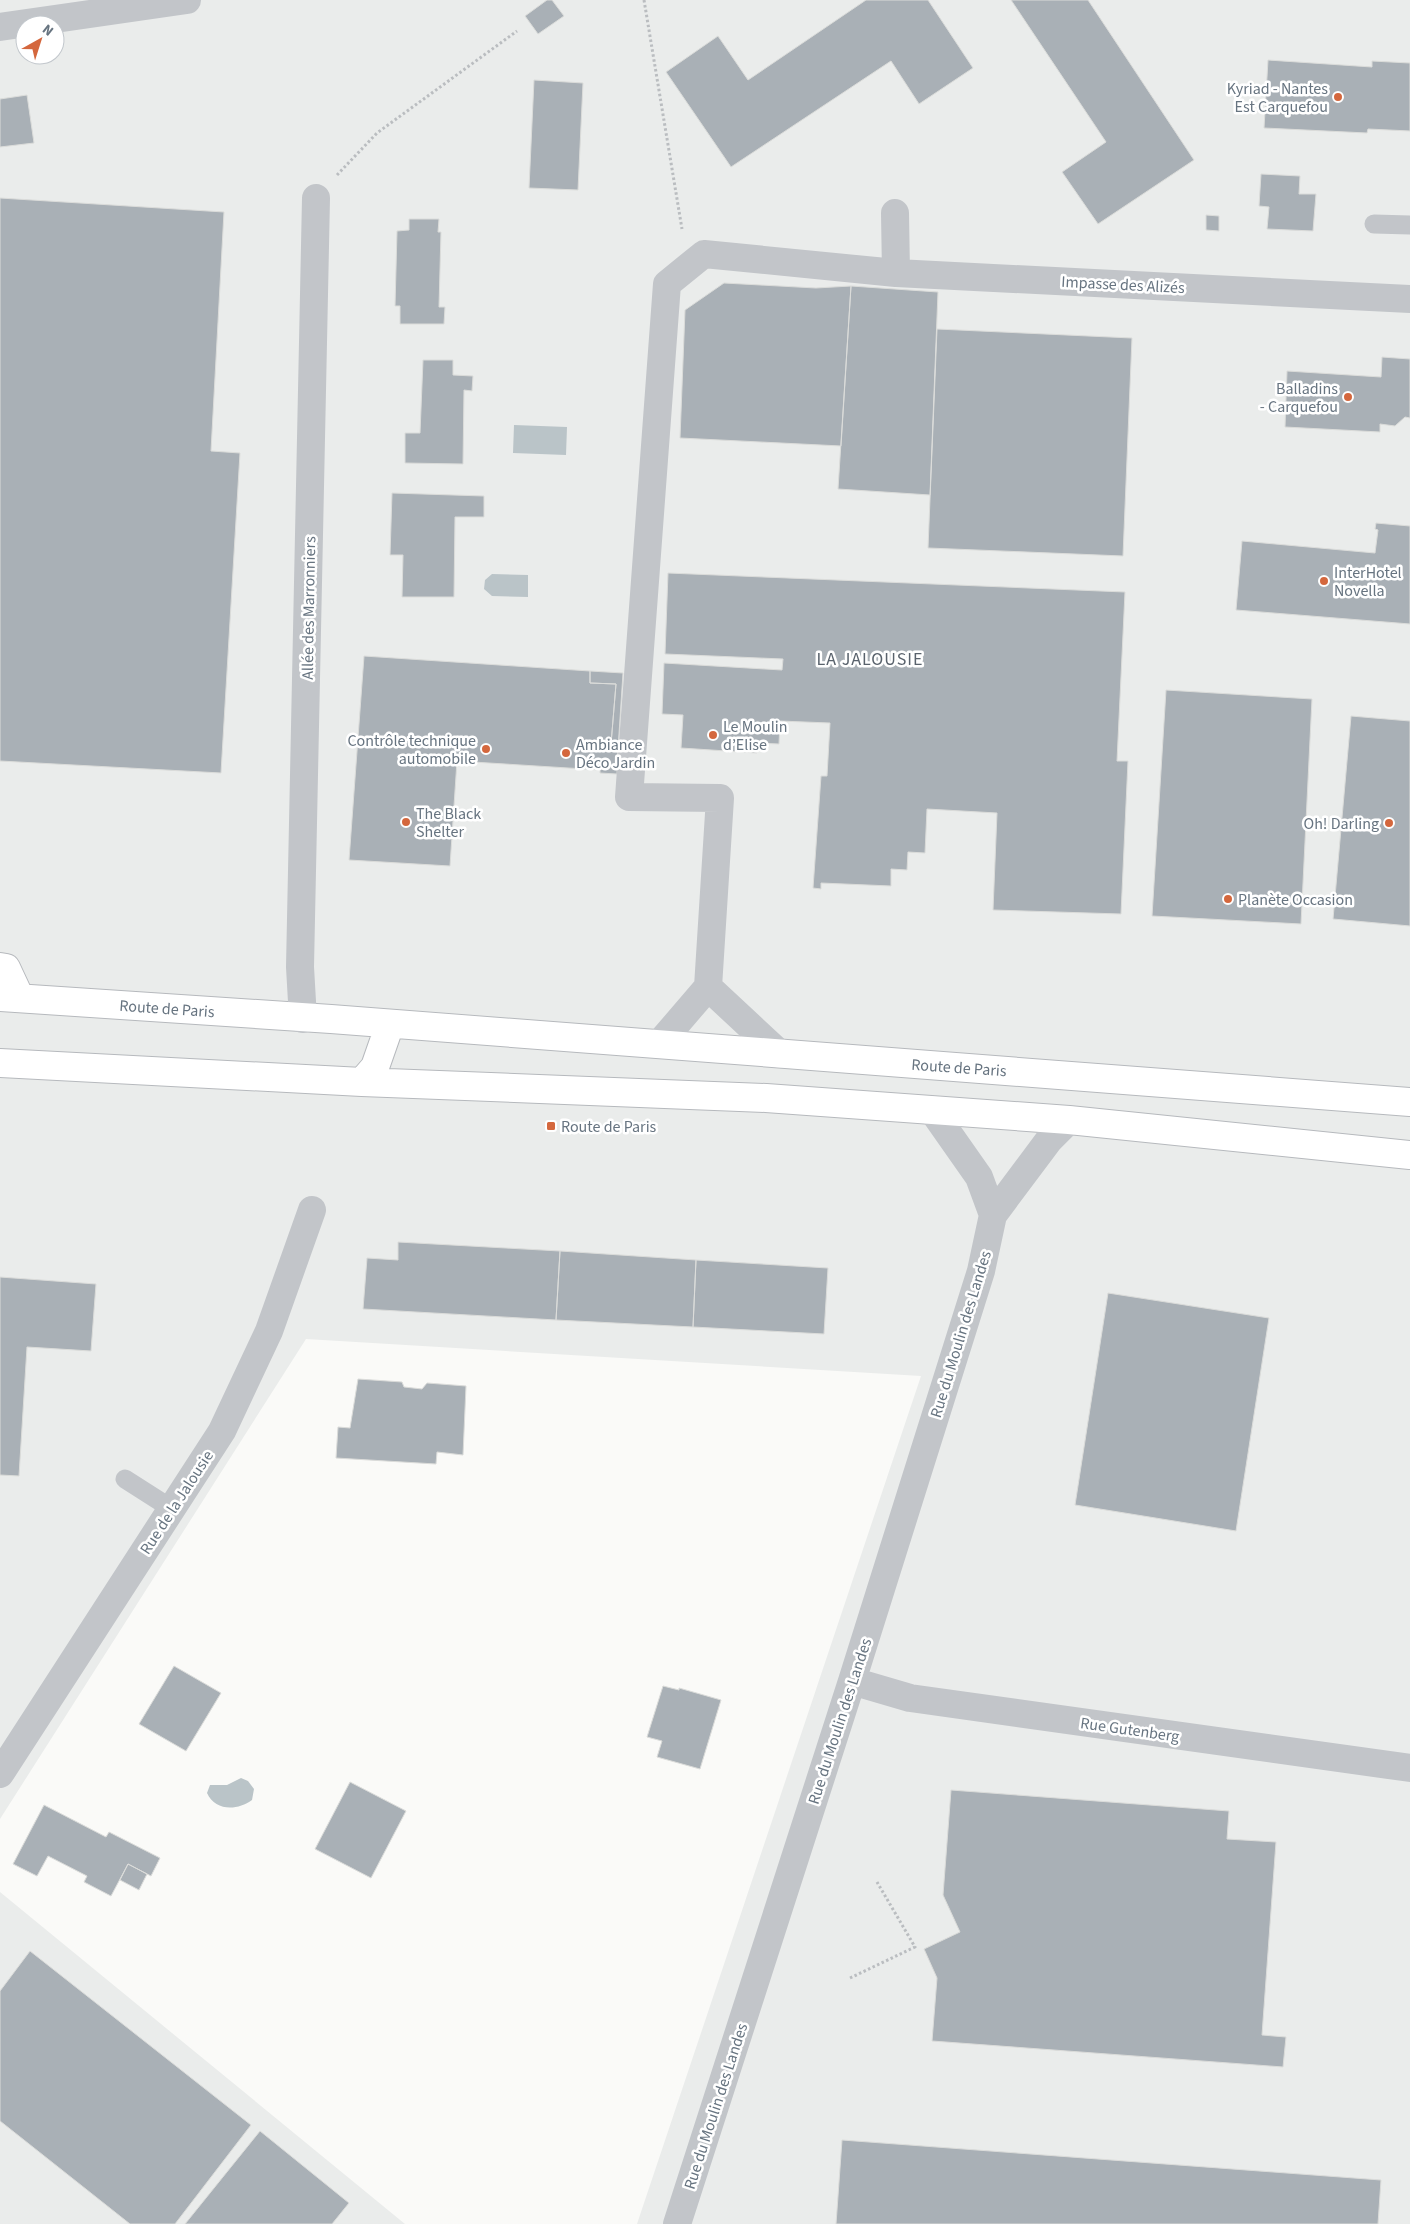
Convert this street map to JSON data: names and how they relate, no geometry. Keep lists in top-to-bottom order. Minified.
{"streets":{"main road":["Route de Paris"],"street":["Impasse des Alizés","Allée des Marronniers","Rue du Moulin des Landes","Rue de la Jalousie","Rue Gutenberg"]},"crossings":[["Allée des Marronniers","Route de Paris"],["Rue du Moulin des Landes","Rue Gutenberg"]],"districts":["LA JALOUSIE"],"places":{"other":["Kyriad - Nantes Est Carquefou","Balladins - Carquefou","InterHotel Novella","Le Moulin d’Elise","Contrôle technique automobile","Ambiance Déco Jardin","The Black Shelter","Oh! Darling","Planète Occasion"],"transit":["Route de Paris"]},"north":"top right"}
